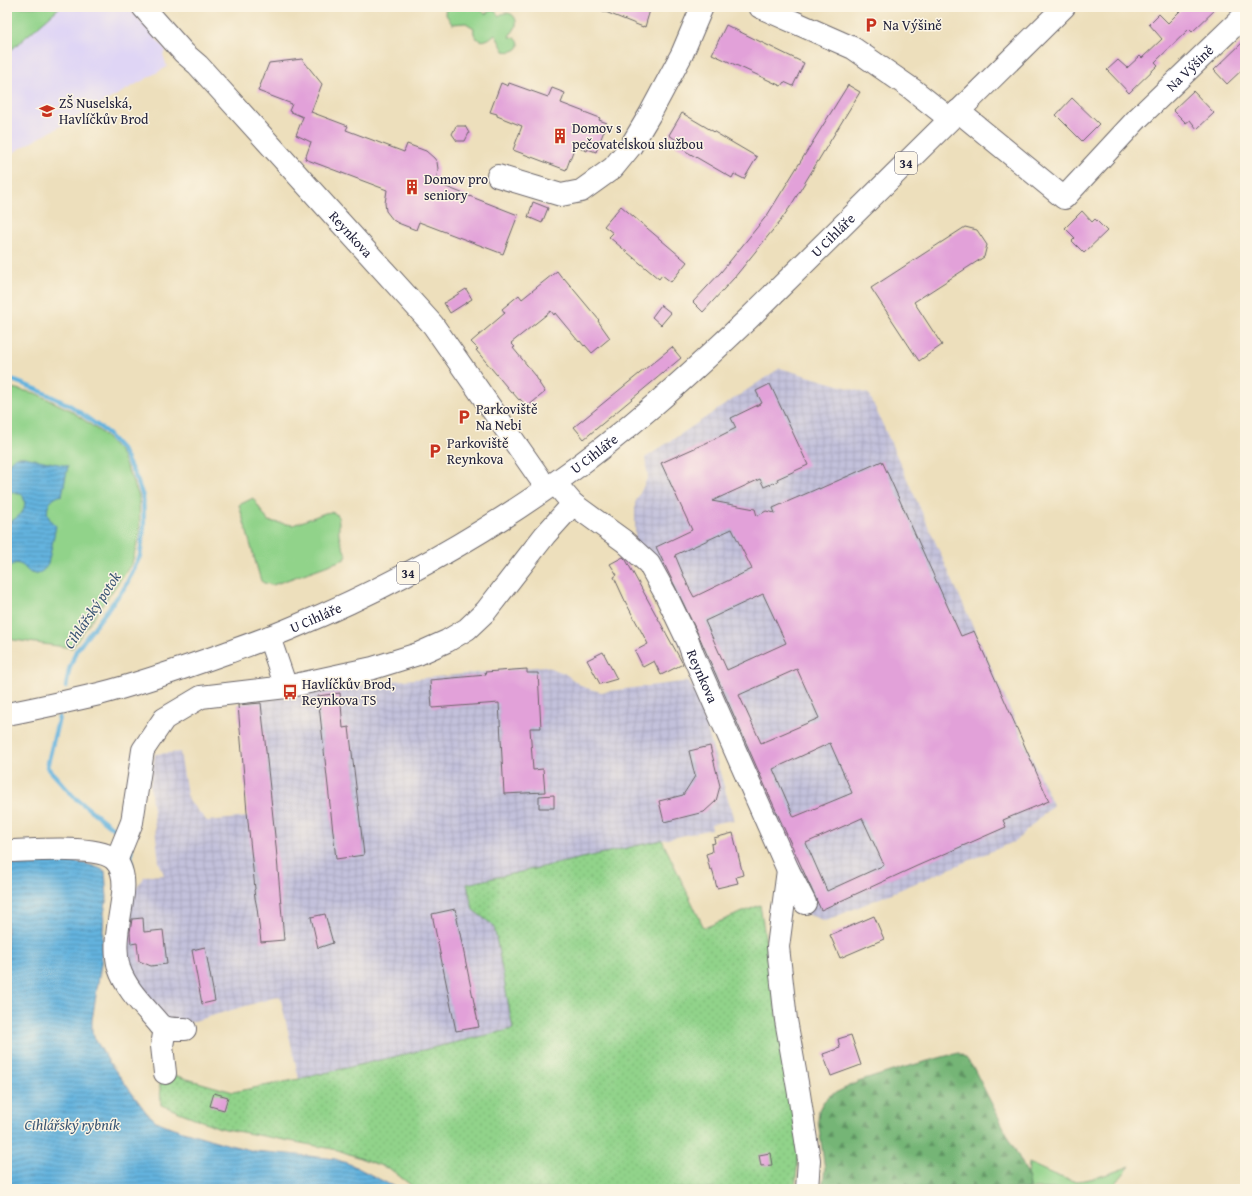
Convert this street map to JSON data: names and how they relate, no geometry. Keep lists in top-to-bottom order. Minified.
{"streets":{"street":["Na Výšině","34","Reynkova","U Cihláře"]},"crossings":[["Na Výšině","U Cihláře"],["Reynkova","U Cihláře"]],"water":["Cihlářský potok","Cihlářský rybník"],"places":{"parking":["Na Výšině","Parkoviště Na Nebi","Parkoviště Reynkova"],"school or university":["ZŠ Nuselská, Havlíčkův Brod"],"building":["Domov s pečovatelskou službou","Domov pro seniory"],"bus stop":["Havlíčkův Brod, Reynkova TS"]}}
